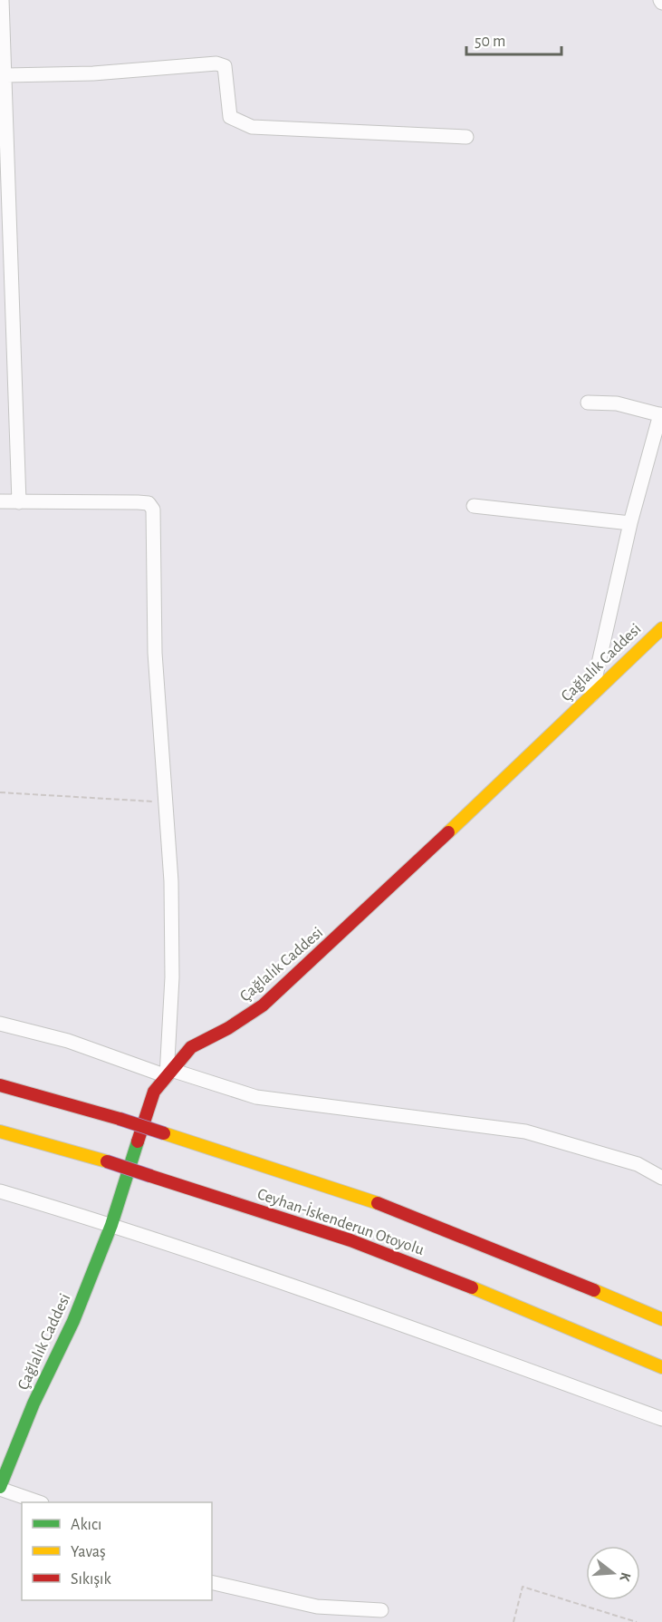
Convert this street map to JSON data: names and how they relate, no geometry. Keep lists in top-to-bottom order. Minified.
{"streets":{"main road":["Çağlalık Caddesi","Ceyhan-İskenderun Otoyolu"]},"legend":["Akıcı","Yavaş","Sıkışık"],"scale_bar":"50 m","north":"right"}
